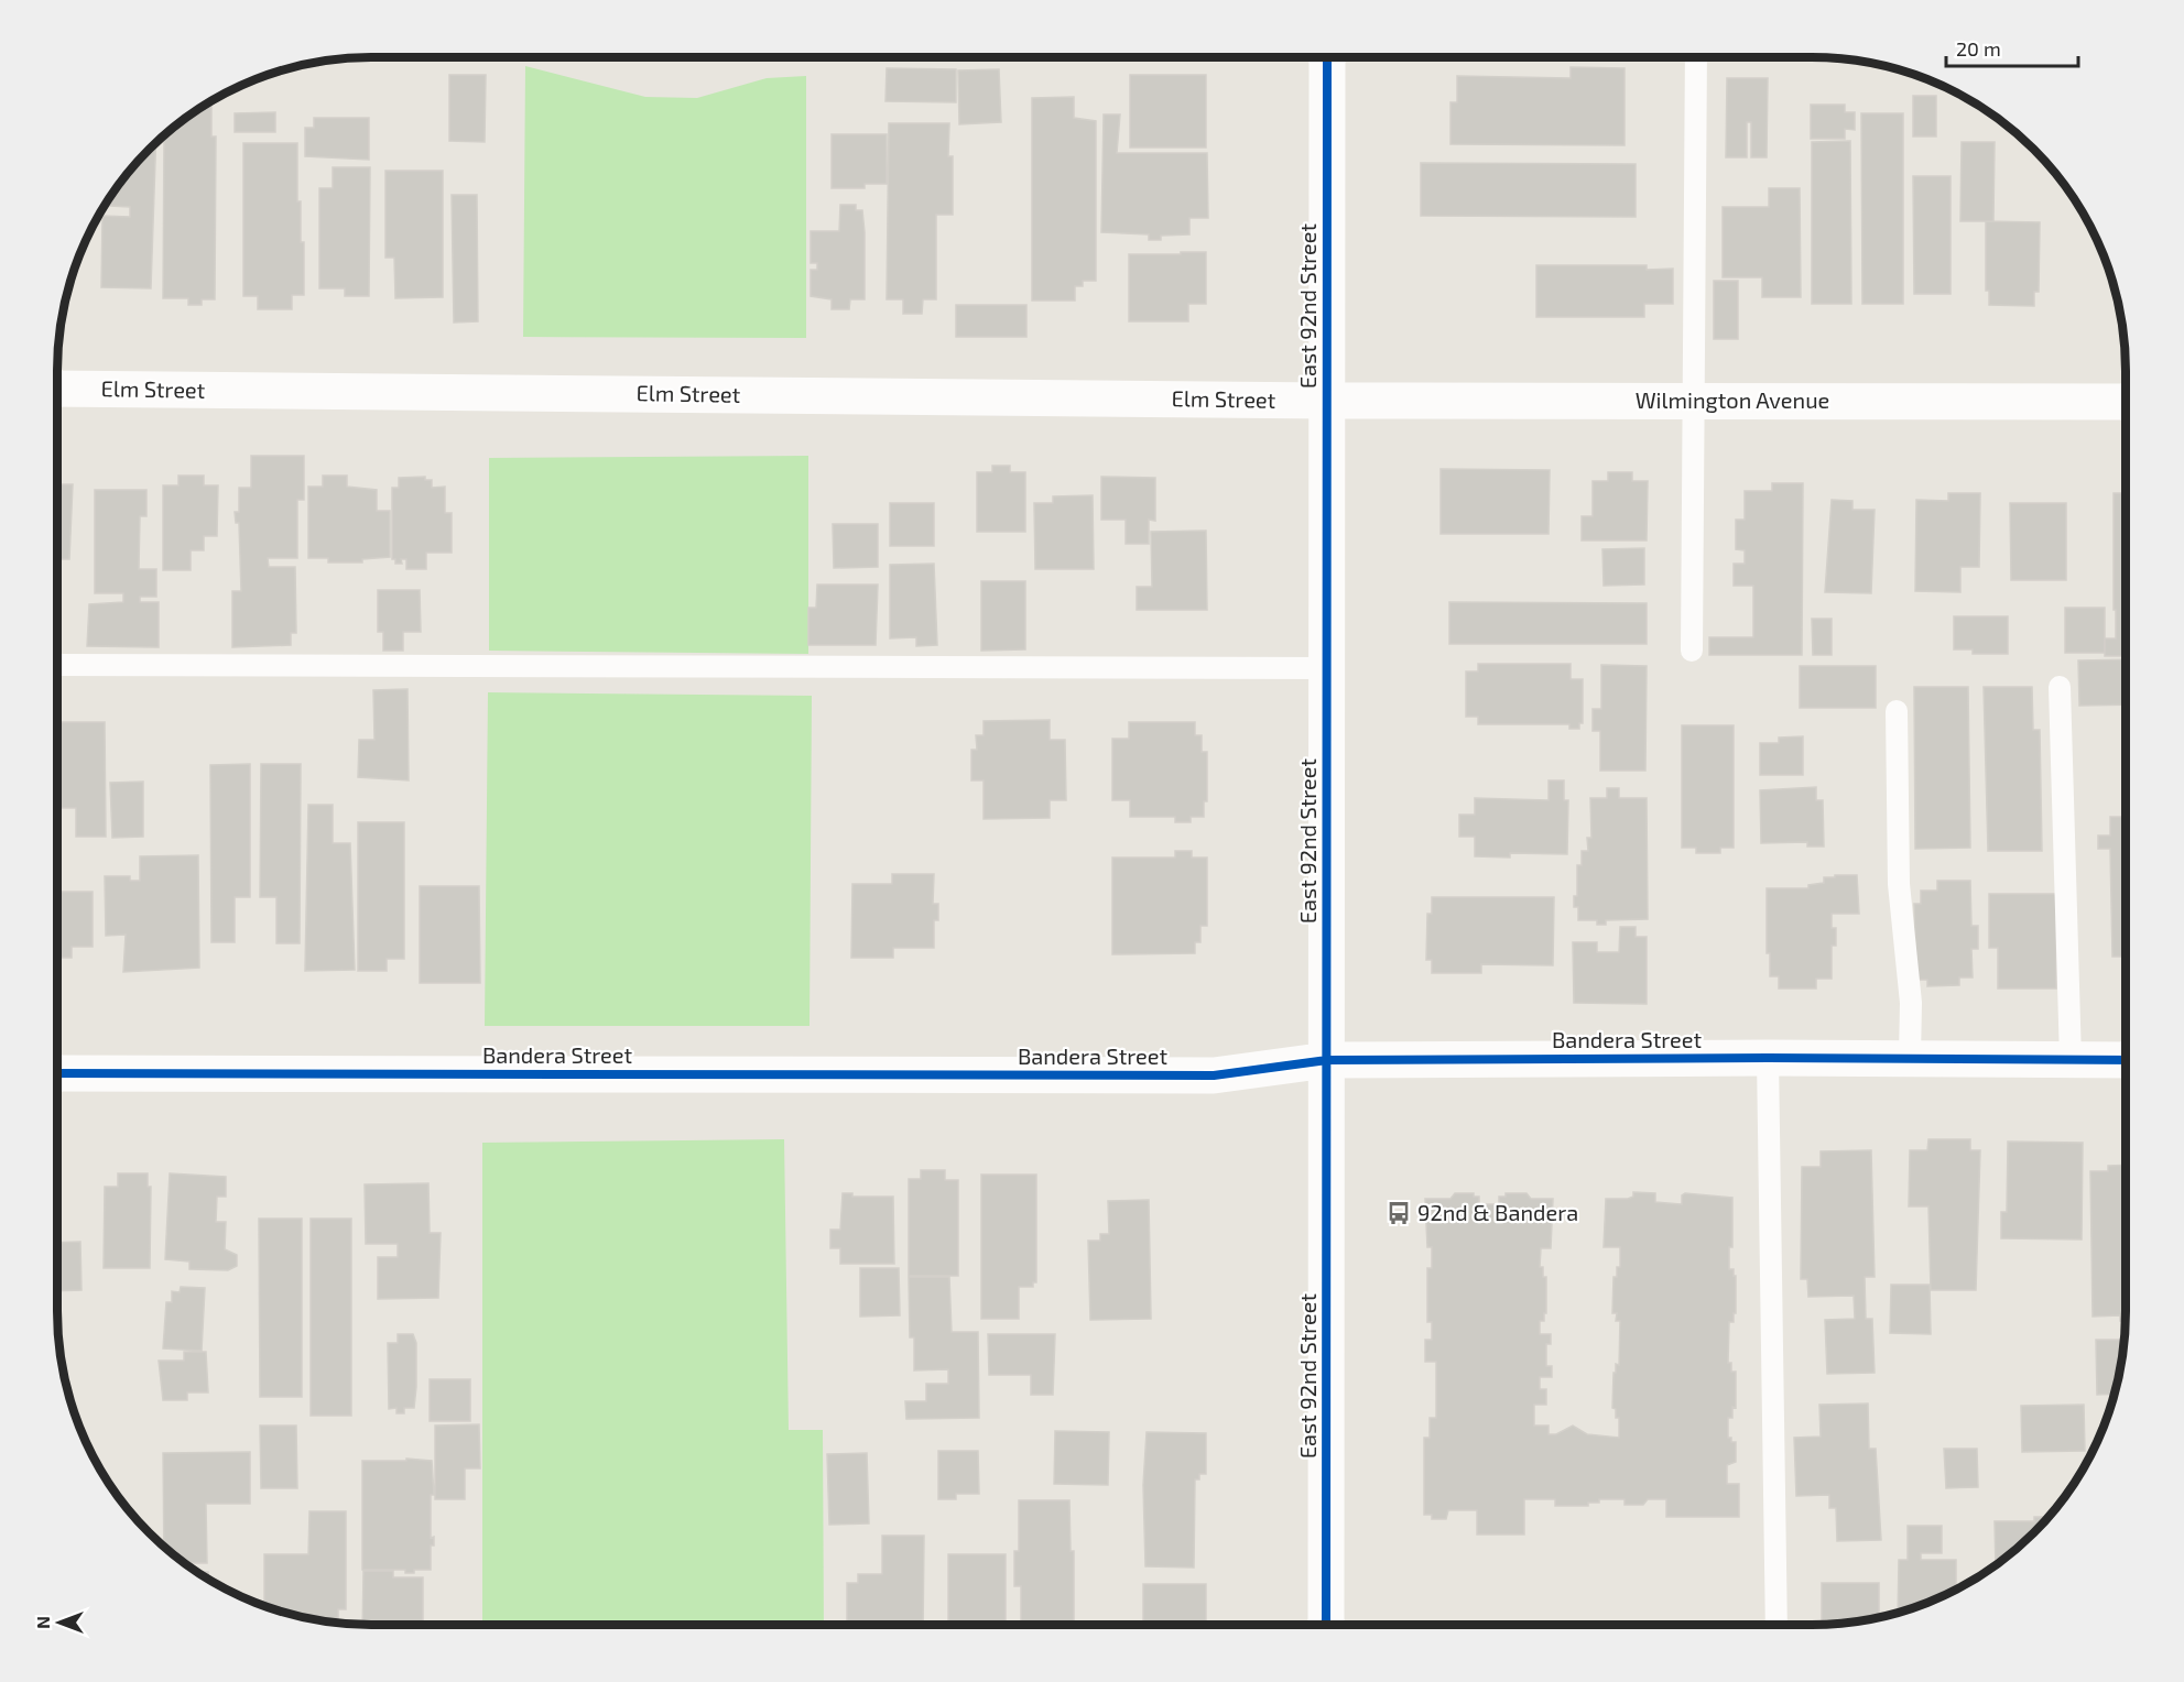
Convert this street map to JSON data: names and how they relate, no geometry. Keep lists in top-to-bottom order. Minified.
{"streets":{"street":["East 92nd Street","Elm Street","Wilmington Avenue","Bandera Street"]},"crossings":[["East 92nd Street","Elm Street"],["East 92nd Street","Wilmington Avenue"],["East 92nd Street","Bandera Street"],["Elm Street","Wilmington Avenue"]],"places":{"bus stop":["92nd & Bandera"]},"scale_bar":"20 m","north":"left"}
